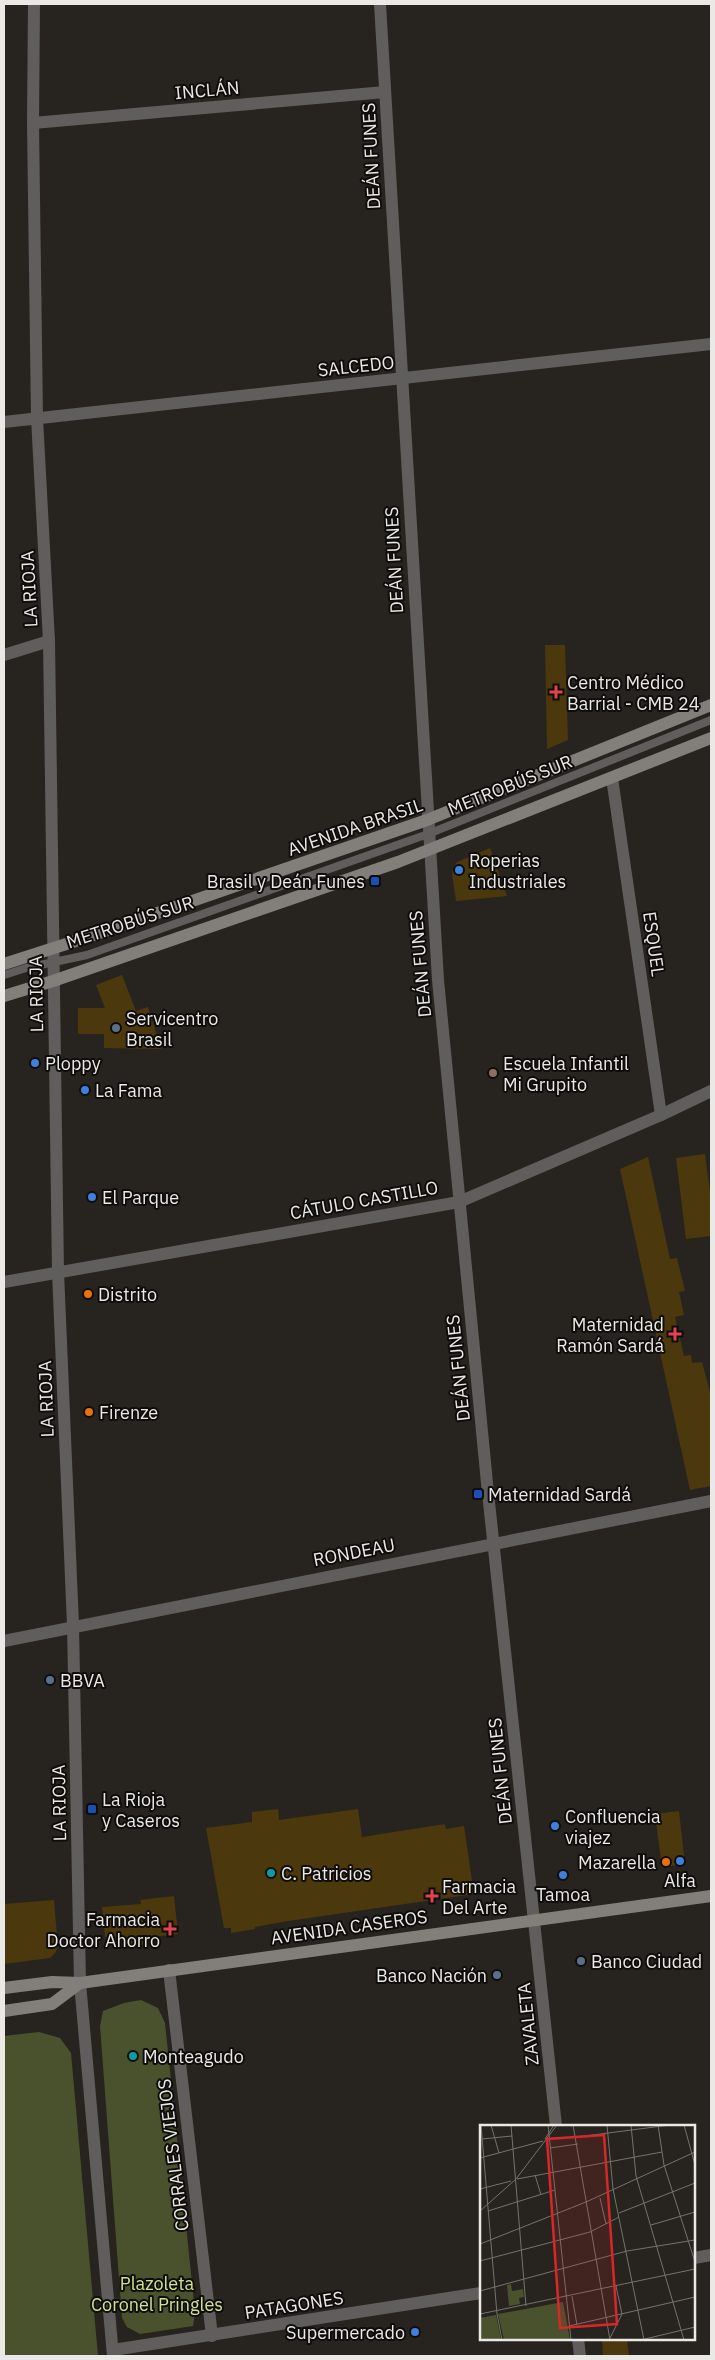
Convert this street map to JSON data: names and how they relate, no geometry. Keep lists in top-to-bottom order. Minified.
{"streets":{"main road":["AVENIDA BRASIL","AVENIDA CASEROS"],"street":["INCLÁN","DEÁN FUNES","SALCEDO","LA RIOJA","ESQUEL","CÁTULO CASTILLO","RONDEAU","ZAVALETA","CORRALES VIEJOS","PATAGONES"],"lane":["METROBÚS SUR"]},"crossings":[["INCLÁN","DEÁN FUNES"],["INCLÁN","LA RIOJA"],["DEÁN FUNES","SALCEDO"],["DEÁN FUNES","METROBÚS SUR"],["DEÁN FUNES","AVENIDA BRASIL"],["DEÁN FUNES","CÁTULO CASTILLO"],["DEÁN FUNES","RONDEAU"],["DEÁN FUNES","AVENIDA CASEROS"],["DEÁN FUNES","ZAVALETA"],["SALCEDO","LA RIOJA"],["LA RIOJA","METROBÚS SUR"],["LA RIOJA","AVENIDA BRASIL"],["LA RIOJA","CÁTULO CASTILLO"],["LA RIOJA","RONDEAU"],["LA RIOJA","AVENIDA CASEROS"],["ESQUEL","CÁTULO CASTILLO"],["AVENIDA CASEROS","ZAVALETA"],["AVENIDA CASEROS","CORRALES VIEJOS"],["CORRALES VIEJOS","PATAGONES"]],"parks":["Plazoleta Coronel Pringles"],"places":{"health":["Centro Médico Barrial - CMB 24","Maternidad Ramón Sardá","Farmacia Del Arte","Farmacia Doctor Ahorro"],"other":["Roperias Industriales","Servicentro Brasil","Ploppy","Escuela Infantil Mi Grupito","La Fama","El Parque","Distrito","Firenze","BBVA","Confluencia viajez","Alfa","Mazarella","C. Patricios","Tamoa","Banco Ciudad","Banco Nación","Monteagudo","Supermercado"],"transit":["Brasil y Deán Funes","Maternidad Sardá","La Rioja y Caseros"]}}
